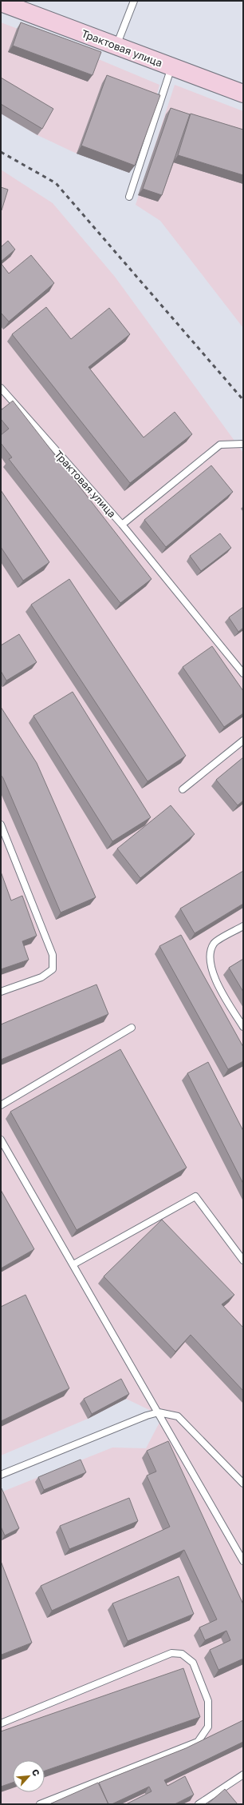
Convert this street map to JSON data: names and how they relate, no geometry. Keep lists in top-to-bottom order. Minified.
{"streets":{"main road":["Трактовая улица"]},"north":"top right"}
